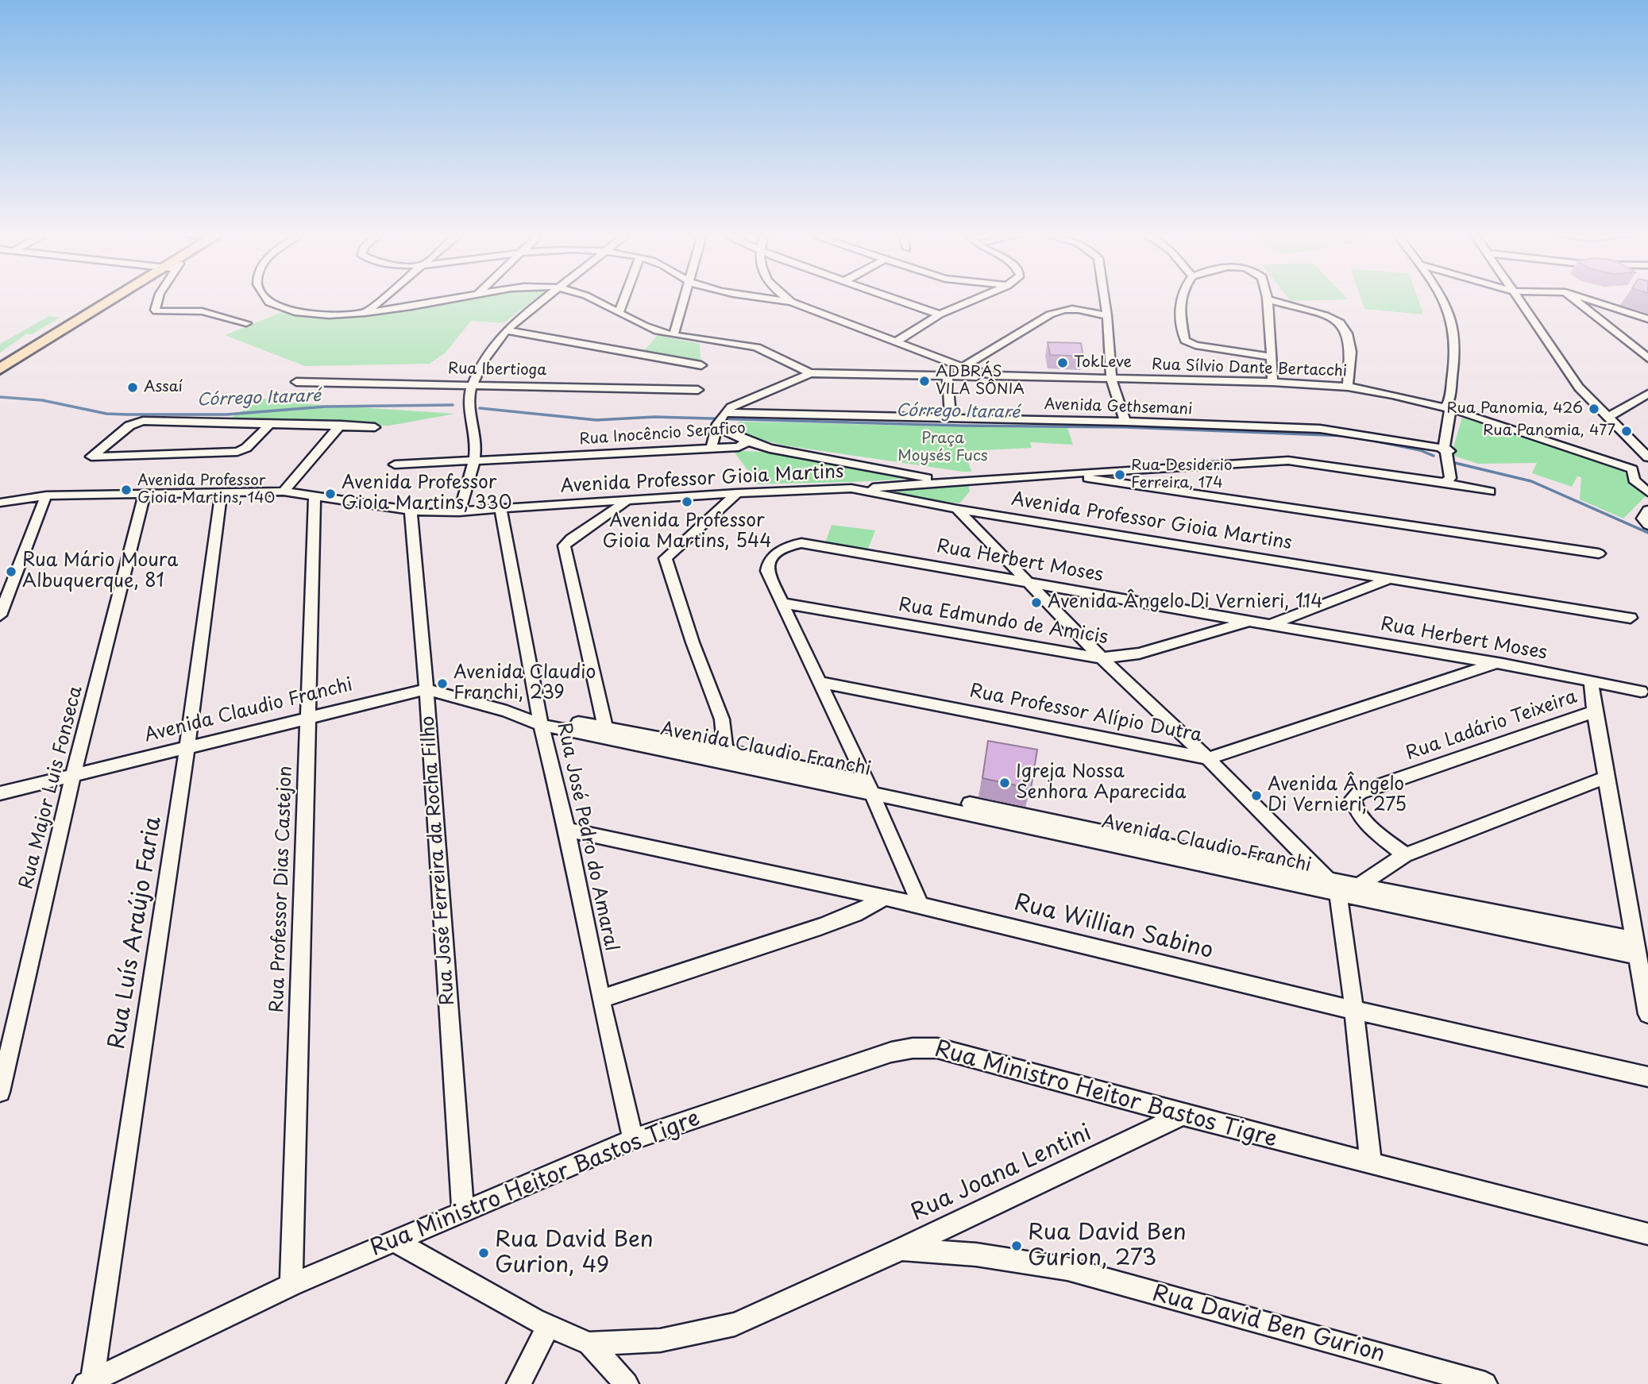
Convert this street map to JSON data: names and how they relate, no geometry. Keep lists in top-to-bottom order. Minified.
{"streets":{"street":["Rua Sílvio Dante Bertacchi","Rua Ibertioga","Avenida Gethsemani","Rua Inocêncio Serafico","Avenida Professor Gioia Martins","Rua Herbert Moses","Rua Edmundo de Amicis","Avenida Claudio Franchi","Rua Professor Alípio Dutra","Rua Ladário Teixeira","Rua Major Luis Fonseca","Rua José Pedro do Amaral","Rua José Ferreira da Rocha Filho","Rua Professor Dias Castejon","Rua Willian Sabino","Rua Luís Araújo Faria","Rua Ministro Heitor Bastos Tigre","Rua Joana Lentini","Rua David Ben Gurion"]},"crossings":[["Avenida Professor Gioia Martins","Rua Major Luis Fonseca"],["Avenida Professor Gioia Martins","Rua José Pedro do Amaral"],["Avenida Professor Gioia Martins","Rua José Ferreira da Rocha Filho"],["Avenida Professor Gioia Martins","Rua Professor Dias Castejon"],["Avenida Professor Gioia Martins","Rua Luís Araújo Faria"],["Rua Herbert Moses","Rua Edmundo de Amicis"],["Rua Herbert Moses","Avenida Claudio Franchi"],["Rua Herbert Moses","Rua Professor Alípio Dutra"],["Rua Herbert Moses","Rua Willian Sabino"],["Avenida Claudio Franchi","Rua Major Luis Fonseca"],["Avenida Claudio Franchi","Rua José Pedro do Amaral"],["Avenida Claudio Franchi","Rua José Ferreira da Rocha Filho"],["Avenida Claudio Franchi","Rua Professor Dias Castejon"],["Avenida Claudio Franchi","Rua Luís Araújo Faria"],["Rua José Pedro do Amaral","Rua Willian Sabino"],["Rua José Pedro do Amaral","Rua Ministro Heitor Bastos Tigre"],["Rua José Ferreira da Rocha Filho","Rua Ministro Heitor Bastos Tigre"],["Rua Professor Dias Castejon","Rua Ministro Heitor Bastos Tigre"],["Rua Luís Araújo Faria","Rua Ministro Heitor Bastos Tigre"],["Rua Ministro Heitor Bastos Tigre","Rua Joana Lentini"],["Rua Ministro Heitor Bastos Tigre","Rua David Ben Gurion"],["Rua Joana Lentini","Rua David Ben Gurion"]],"water":["Córrego Itararé"],"parks":["Praça Moysés Fucs"],"places":["TokLeve","ADBRÁS VILA SÔNIA","Assaí","Rua Panomia, 426","Rua Panomia, 477","Rua Desiderio Ferreira, 174","Avenida Professor Gioia Martins, 140","Avenida Professor Gioia Martins, 330","Avenida Professor Gioia Martins, 544","Rua Mário Moura Albuquerque, 81","Avenida Ângelo Di Vernieri, 114","Avenida Claudio Franchi, 239","Igreja Nossa Senhora Aparecida","Avenida Ângelo Di Vernieri, 275","Rua David Ben Gurion, 273","Rua David Ben Gurion, 49"]}
